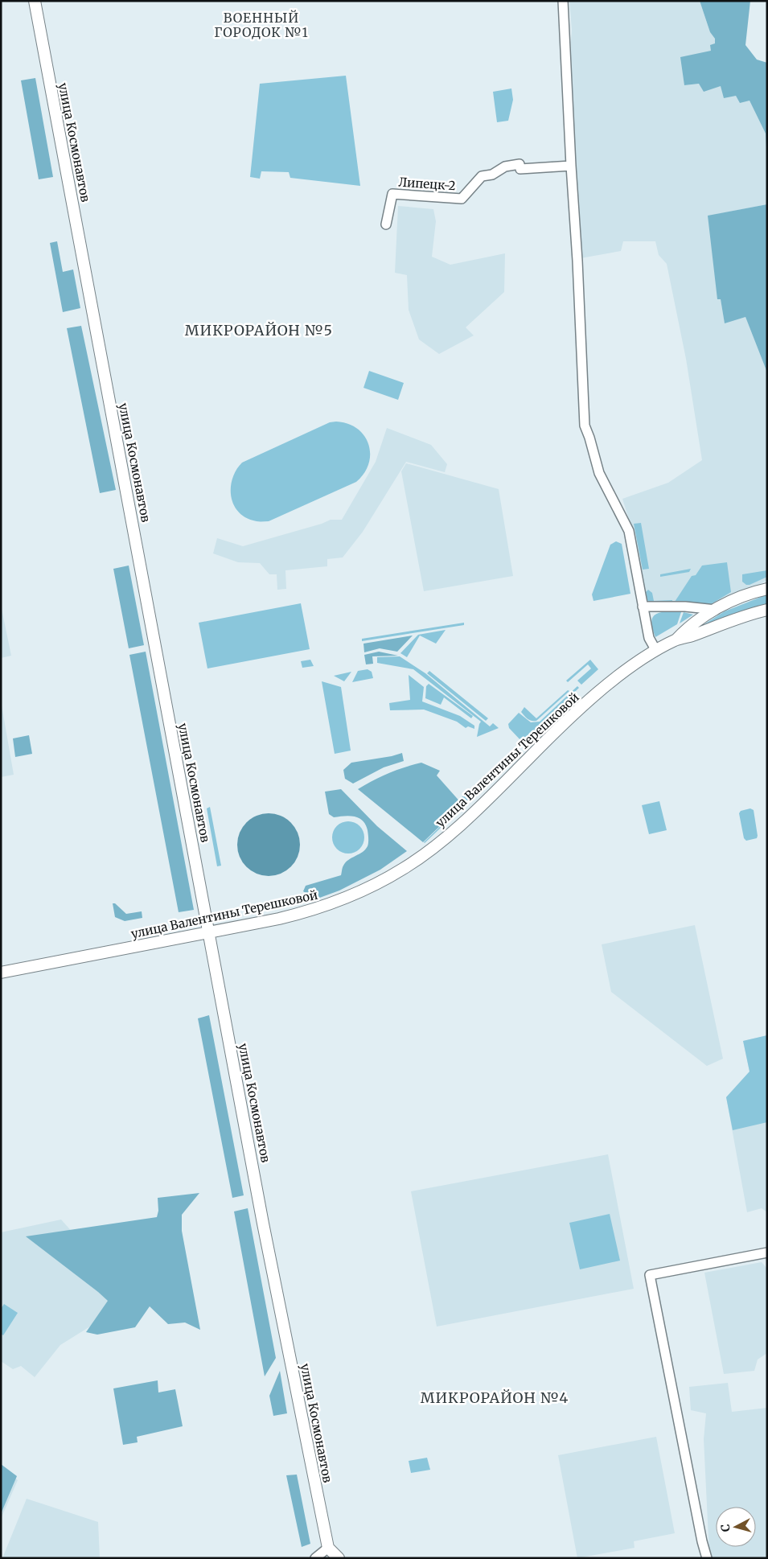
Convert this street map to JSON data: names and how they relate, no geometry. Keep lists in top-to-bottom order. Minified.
{"streets":{"main road":["улица Космонавтов","улица Валентины Терешковой"],"street":["Липецк-2"]},"crossings":[["улица Космонавтов","улица Валентины Терешковой"]],"districts":["ВОЕННЫЙ ГОРОДОК №1","МИКРОРАЙОН №5","МИКРОРАЙОН №4"],"north":"left"}
